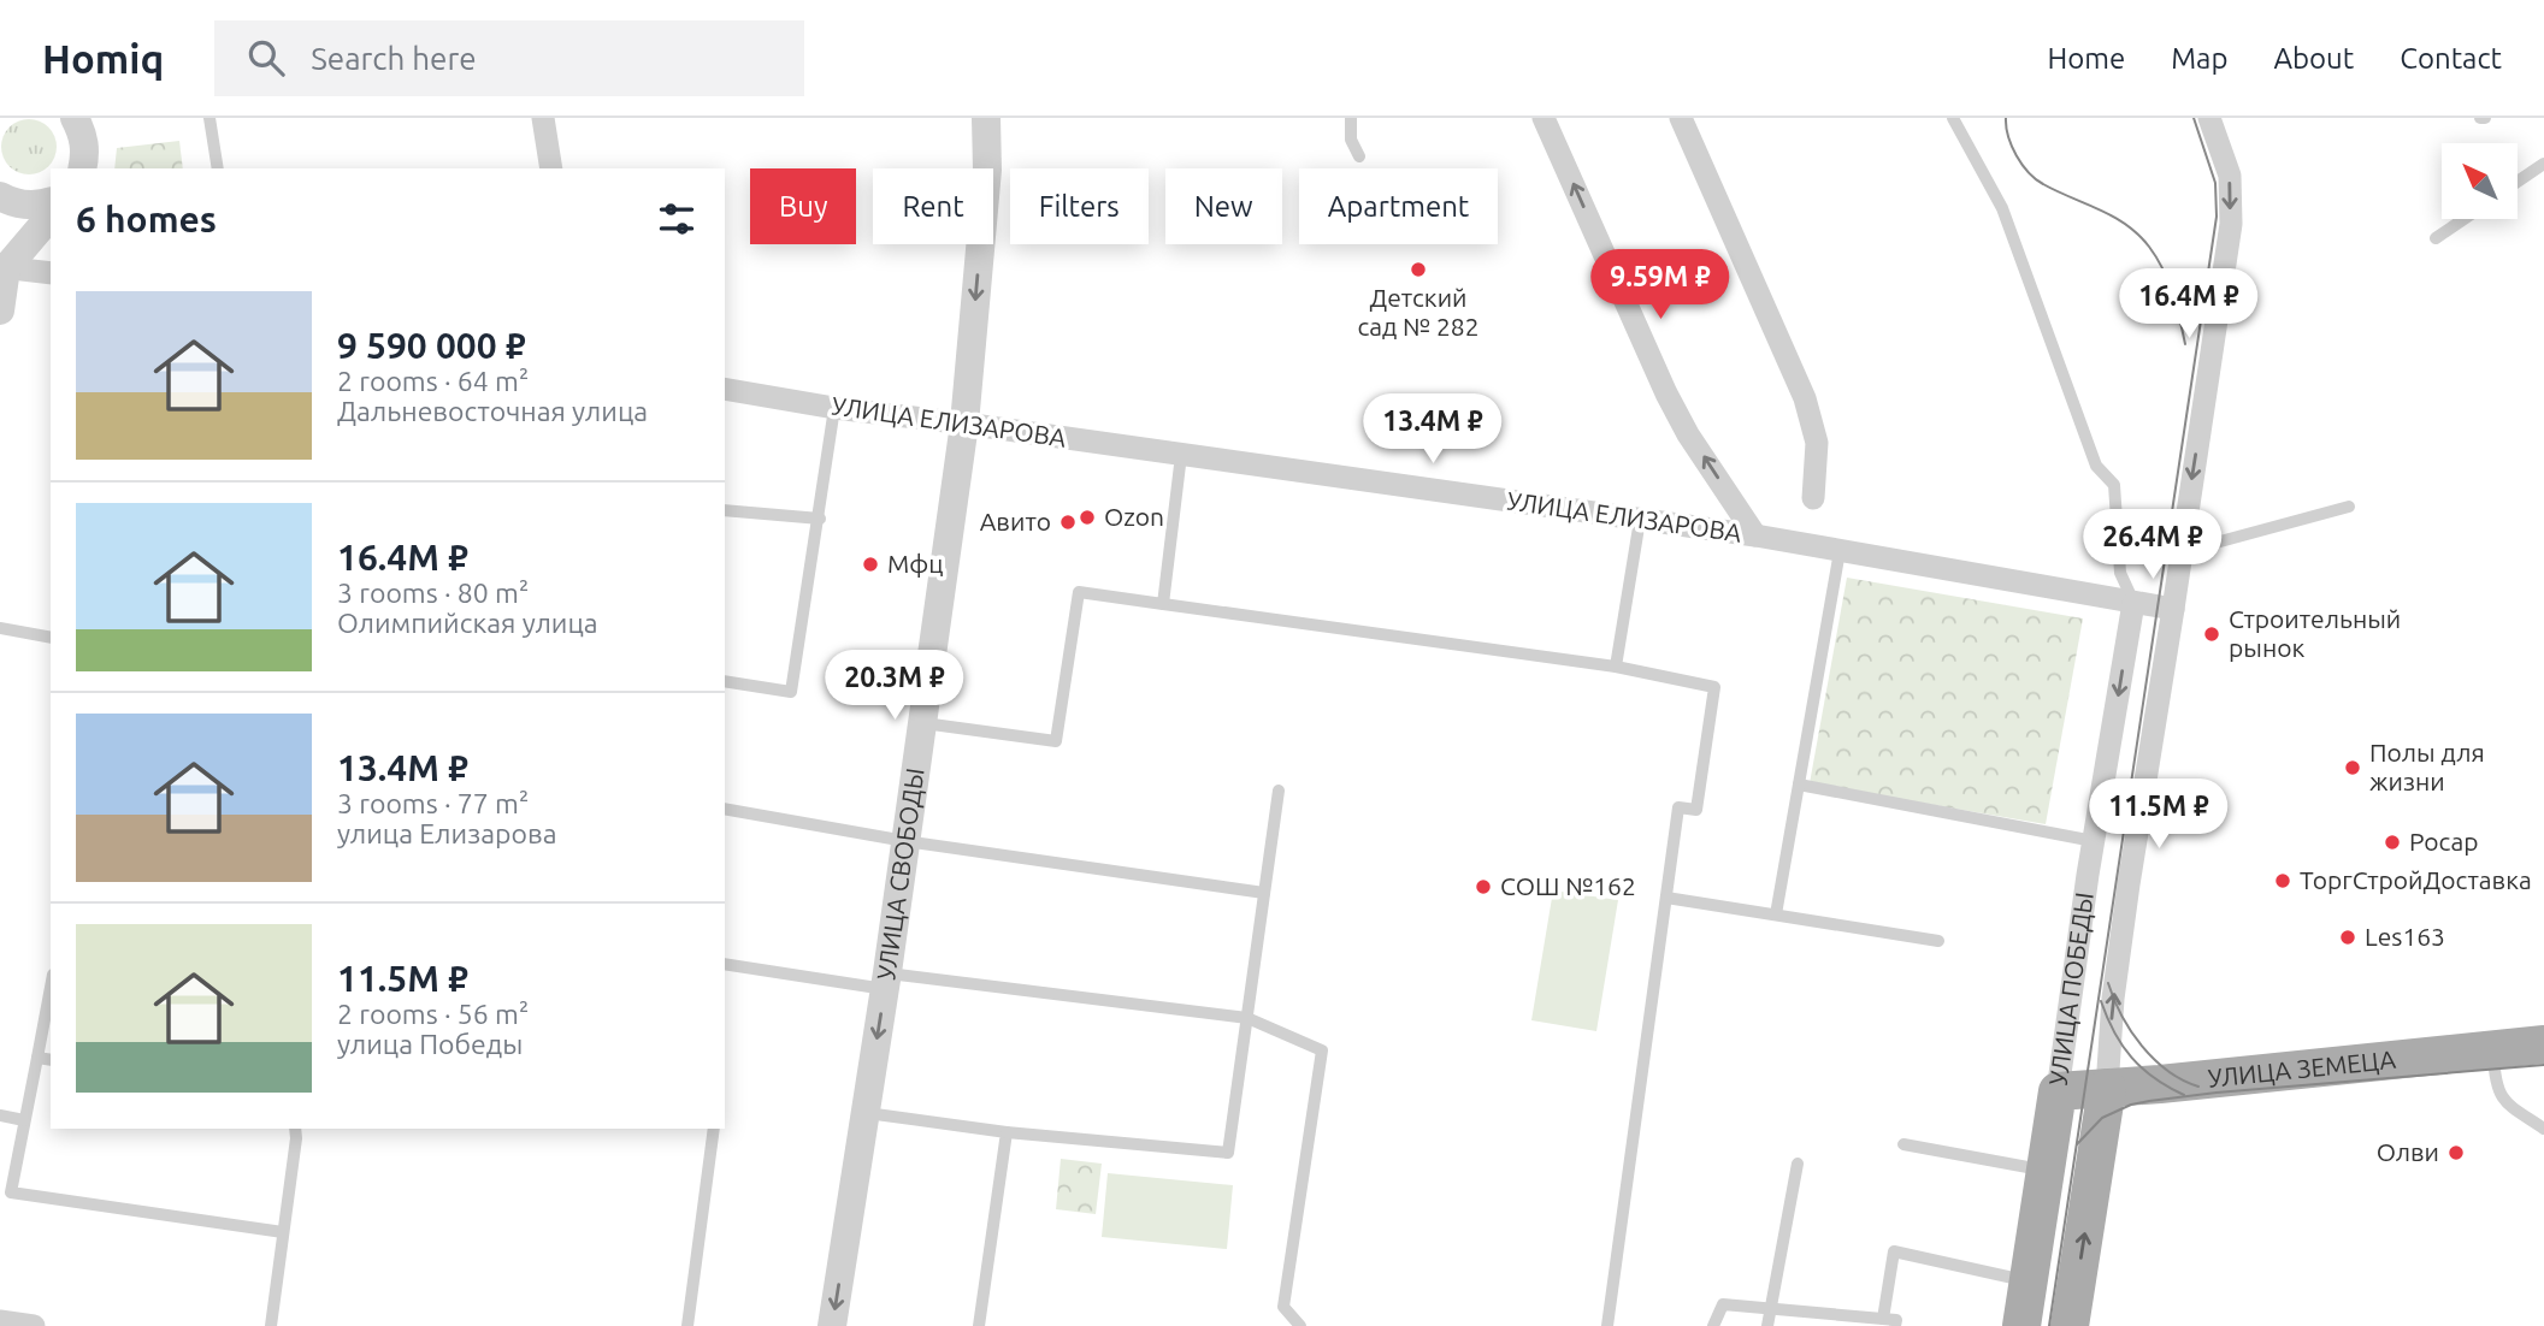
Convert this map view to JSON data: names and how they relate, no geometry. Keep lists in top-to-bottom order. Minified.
{"streets":{"main road":["УЛИЦА ПОБЕДЫ","УЛИЦА ЗЕМЕЦА"],"street":["УЛИЦА ЕЛИЗАРОВА","УЛИЦА СВОБОДЫ"]},"crossings":[["УЛИЦА ЕЛИЗАРОВА","УЛИЦА СВОБОДЫ"],["УЛИЦА ЕЛИЗАРОВА","УЛИЦА ПОБЕДЫ"],["УЛИЦА ПОБЕДЫ","УЛИЦА ЗЕМЕЦА"]],"one_way":["УЛИЦА СВОБОДЫ"],"places":["Детский сад № 282","Ozon","Авито","Мфц","Строительный рынок","Полы для жизни","Росар","ТоргСтройДоставка","СОШ №162","Les163","Олви"],"north":"top left","page":{"header":"Homiq","search":"Search here","nav":["Home","Map","About","Contact"],"chip":["Buy","Rent","Filters","New","Apartment"],"heading":"6 homes","price":["9.59M ₽","16.4M ₽","13.4M ₽","26.4M ₽","20.3M ₽","11.5M ₽"],"list":[{"name":"9 590 000 ₽","note":"2 rooms · 64 m² · Дальневосточная улица"},{"name":"16.4M ₽","note":"3 rooms · 80 m² · Олимпийская улица"},{"name":"13.4M ₽","note":"3 rooms · 77 m² · улица Елизарова"},{"name":"11.5M ₽","note":"2 rooms · 56 m² · улица Победы"}]}}
